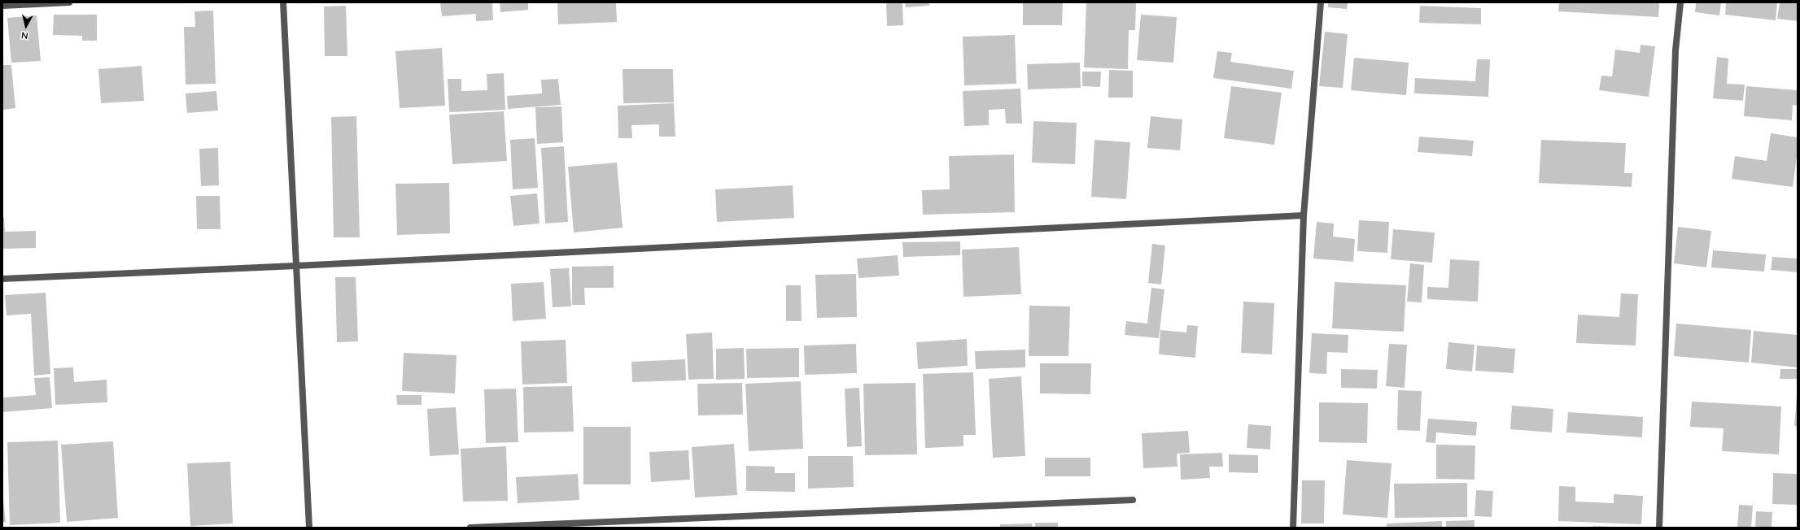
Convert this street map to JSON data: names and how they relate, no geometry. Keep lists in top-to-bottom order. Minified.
{"north":"bottom"}
